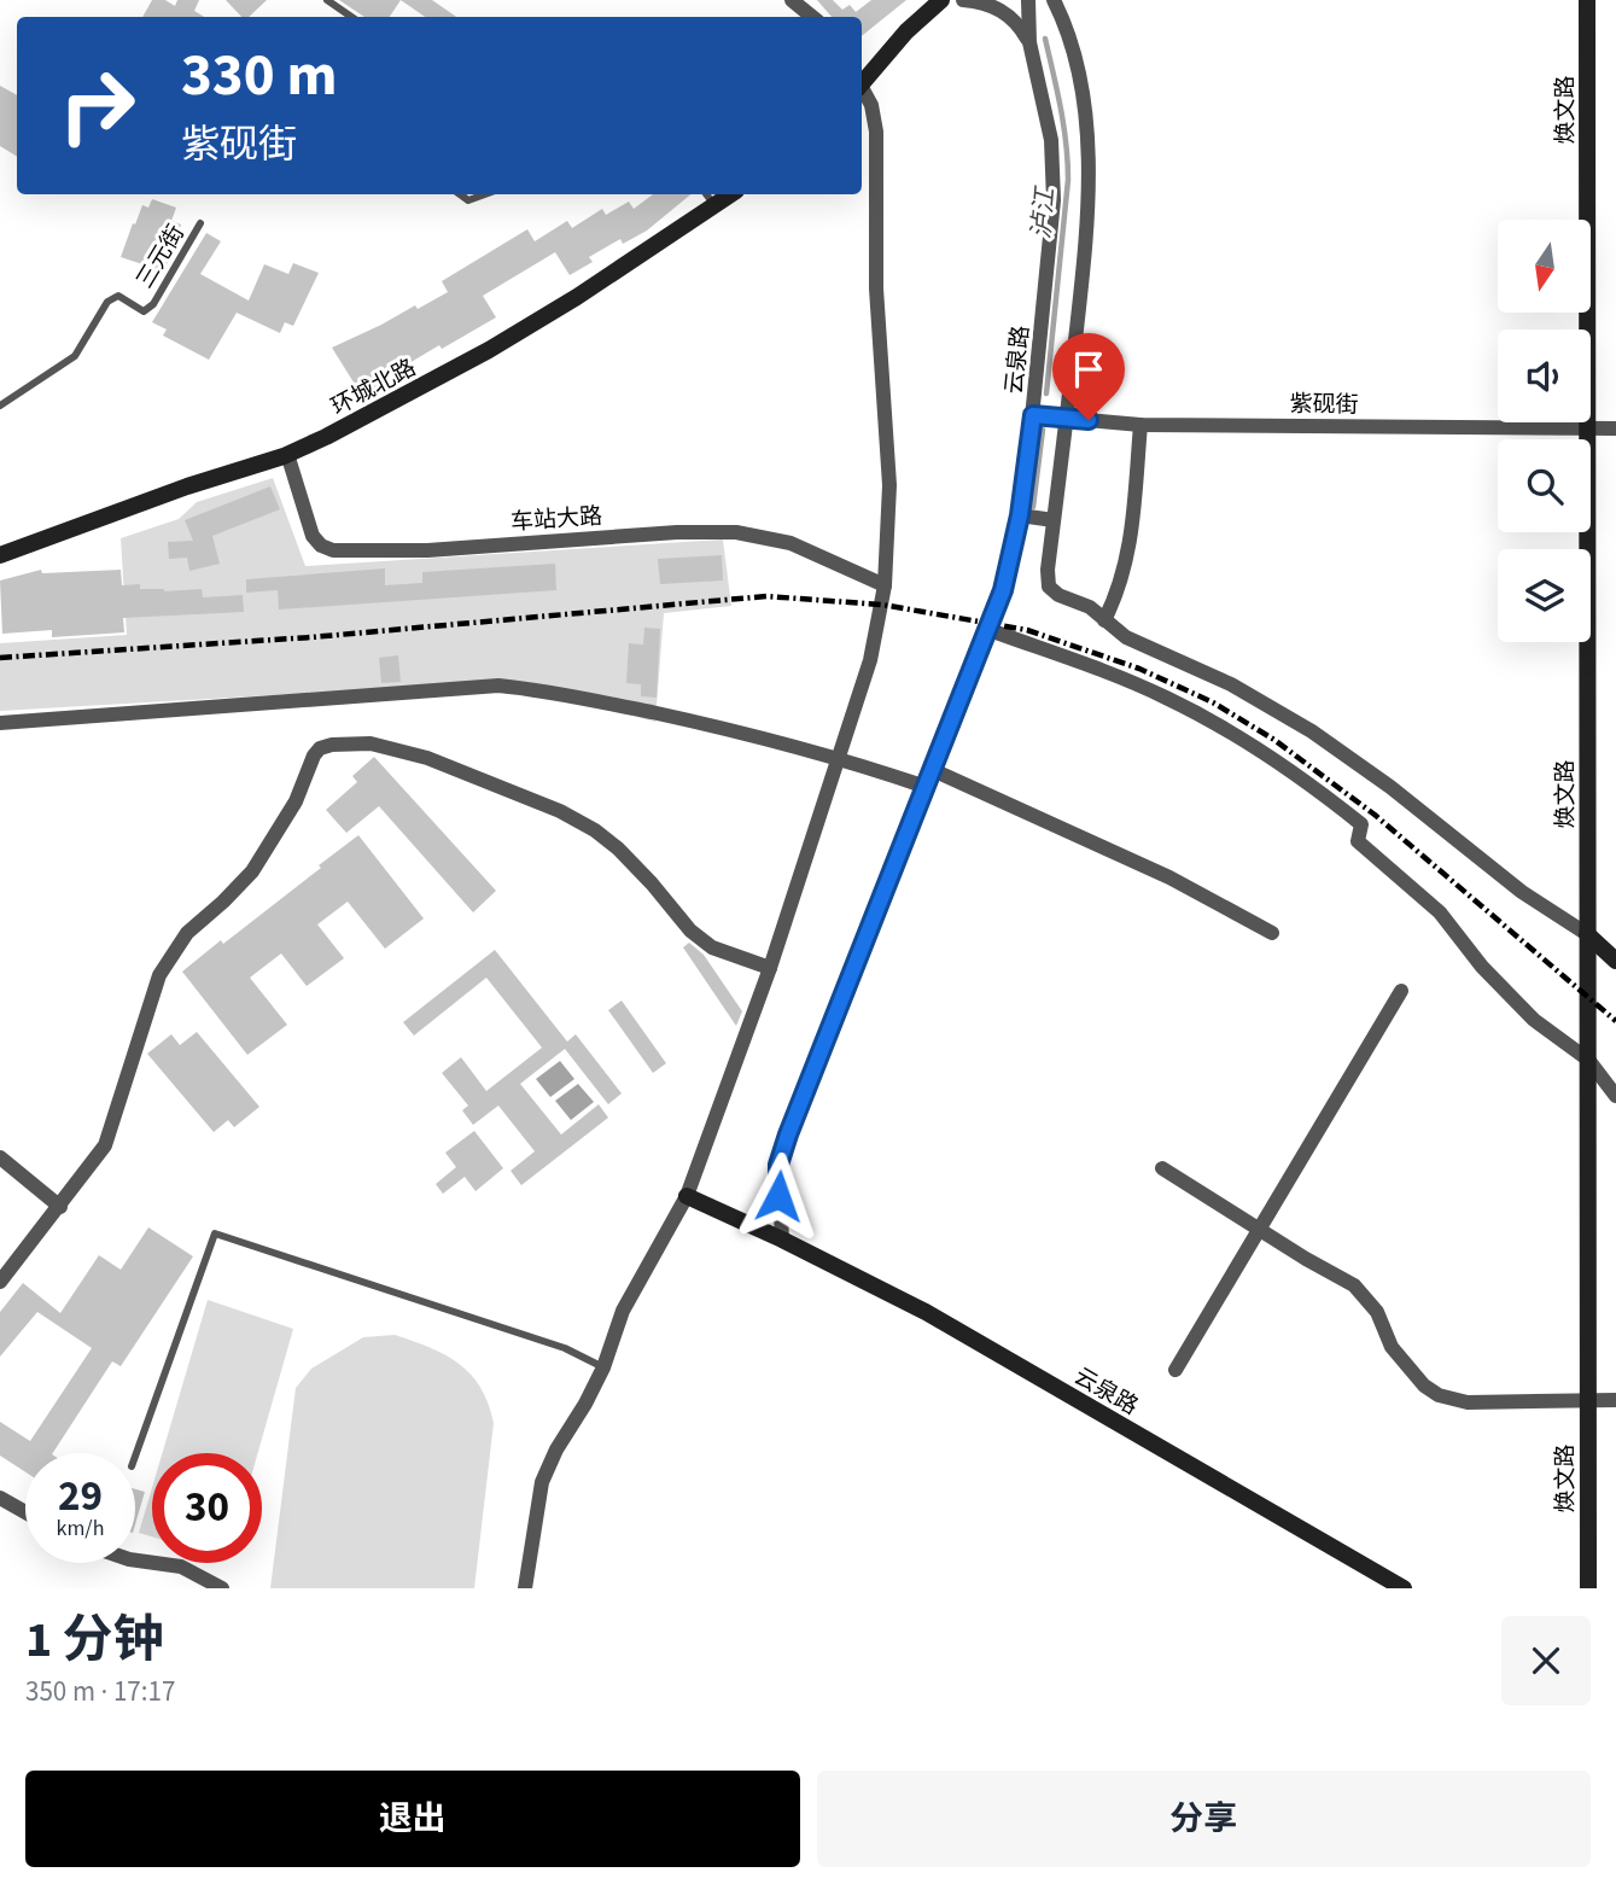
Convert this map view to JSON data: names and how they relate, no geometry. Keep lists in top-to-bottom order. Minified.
{"streets":{"street":["焕文路","云泉路","环城北路","紫砚街","车站大路"],"lane":["三元街"]},"crossings":[["焕文路","紫砚街"],["云泉路","紫砚街"],["环城北路","车站大路"]],"water":["泸江"],"north":"bottom","page":{"turn":["330 m","紫砚街"],"speed":"29 km/h","limit":"30","heading":["1 分钟","350 m · 17:17"],"buttons":["退出","分享"]}}
